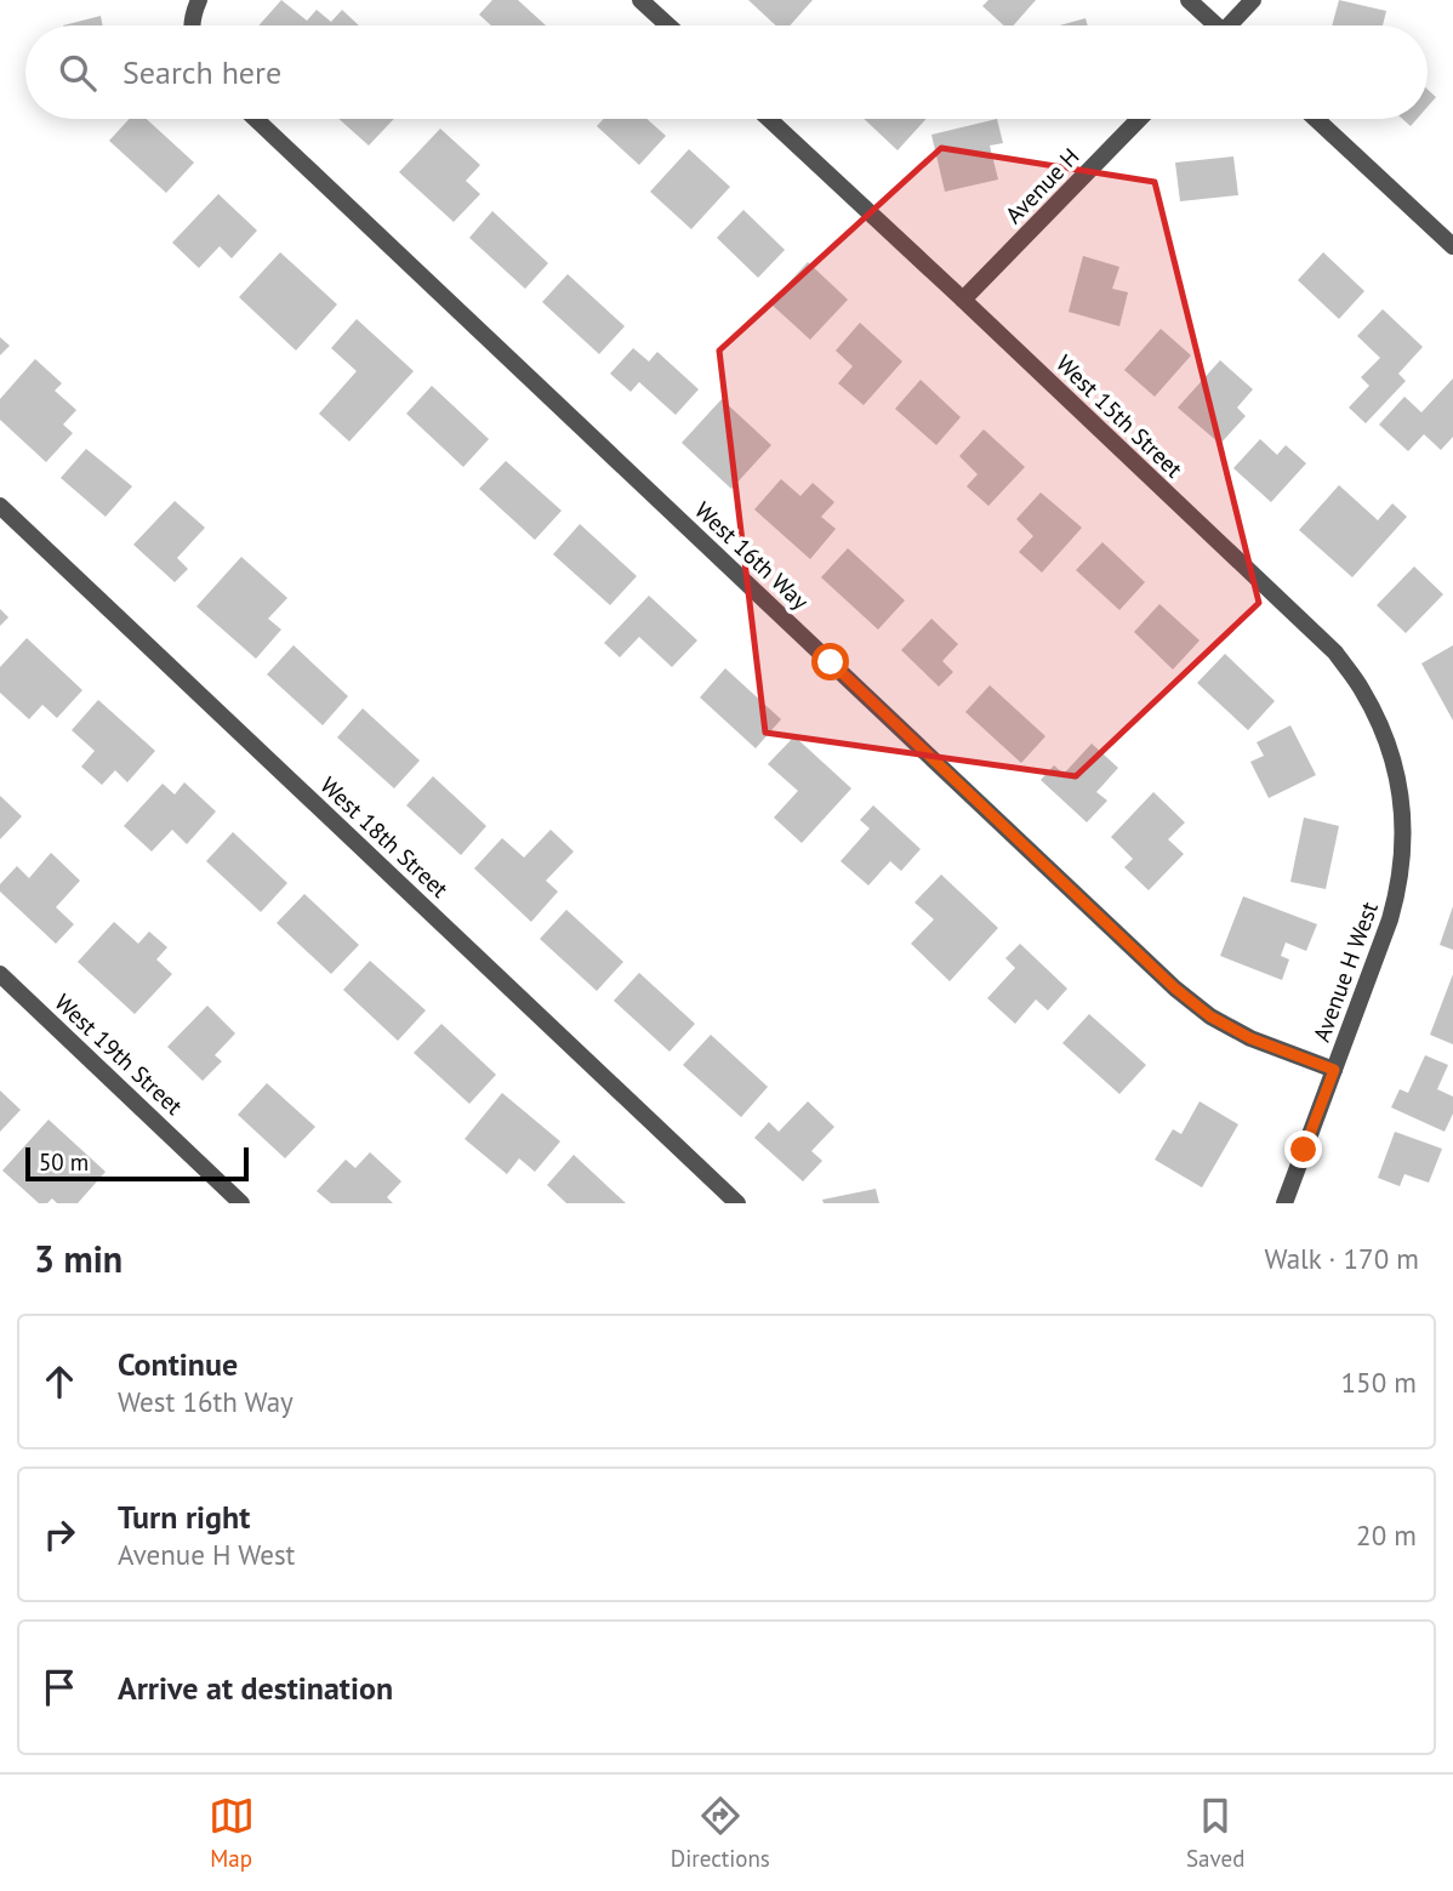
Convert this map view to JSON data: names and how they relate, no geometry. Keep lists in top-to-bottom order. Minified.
{"streets":{"street":["Avenue H","West 15th Street","West 16th Way","West 18th Street","Avenue H West","West 19th Street"]},"crossings":[["Avenue H","West 15th Street"],["West 15th Street","Avenue H West"],["West 16th Way","Avenue H West"]],"scale_bar":"50 m","page":{"search":"Search here","scale":"50 m","heading":["3 min","Walk · 170 m"],"list":[["Continue","West 16th Way","150 m"],["Turn right","Avenue H West","20 m"],"Arrive at destination"],"nav":["Map","Directions","Saved"]}}
